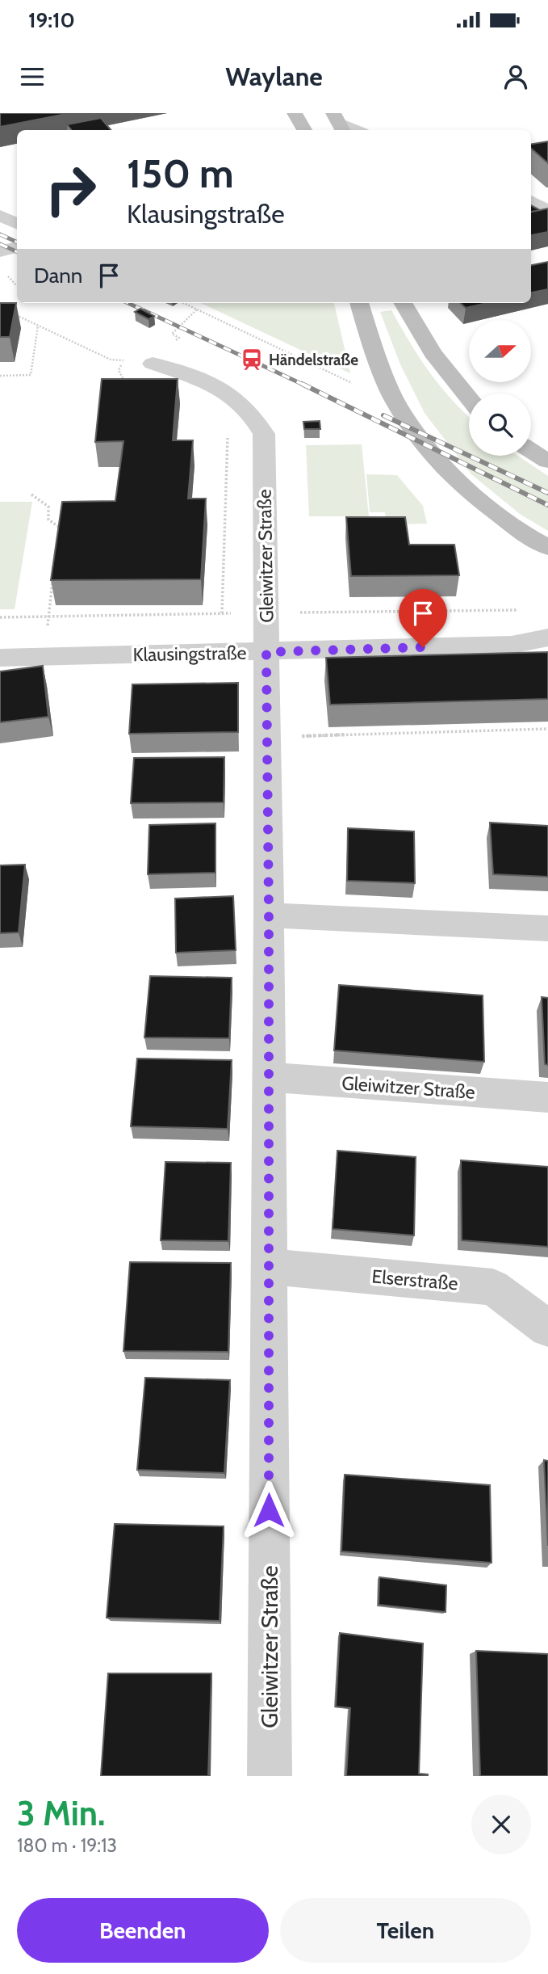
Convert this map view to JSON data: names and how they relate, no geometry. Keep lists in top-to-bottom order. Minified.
{"streets":{"street":["Gleiwitzer Straße","Klausingstraße","Elserstraße"]},"crossings":[["Gleiwitzer Straße","Klausingstraße"],["Gleiwitzer Straße","Elserstraße"]],"places":{"station":["Händelstraße"]},"north":"right","page":{"status":"19:10","header":"Waylane","turn":["150 m","Klausingstraße"],"then":"Dann","heading":["3 Min.","180 m · 19:13"],"buttons":["Beenden","Teilen"]}}
